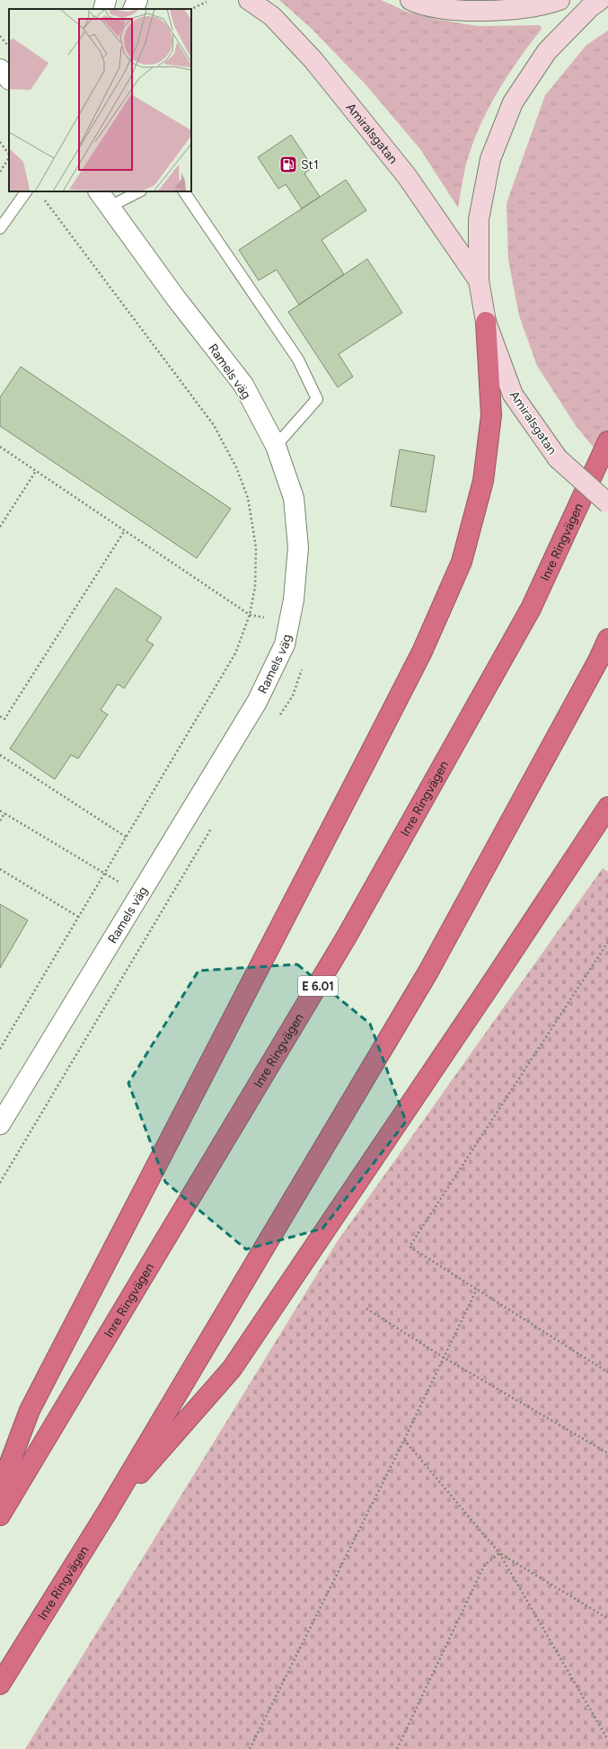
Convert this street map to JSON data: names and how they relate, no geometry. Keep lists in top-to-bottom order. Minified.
{"streets":{"highway":["Inre Ringvägen","E 6.01"],"main road":["Amiralsgatan"],"street":["Ramels väg"]},"places":{"fuel station":["St1"]}}
